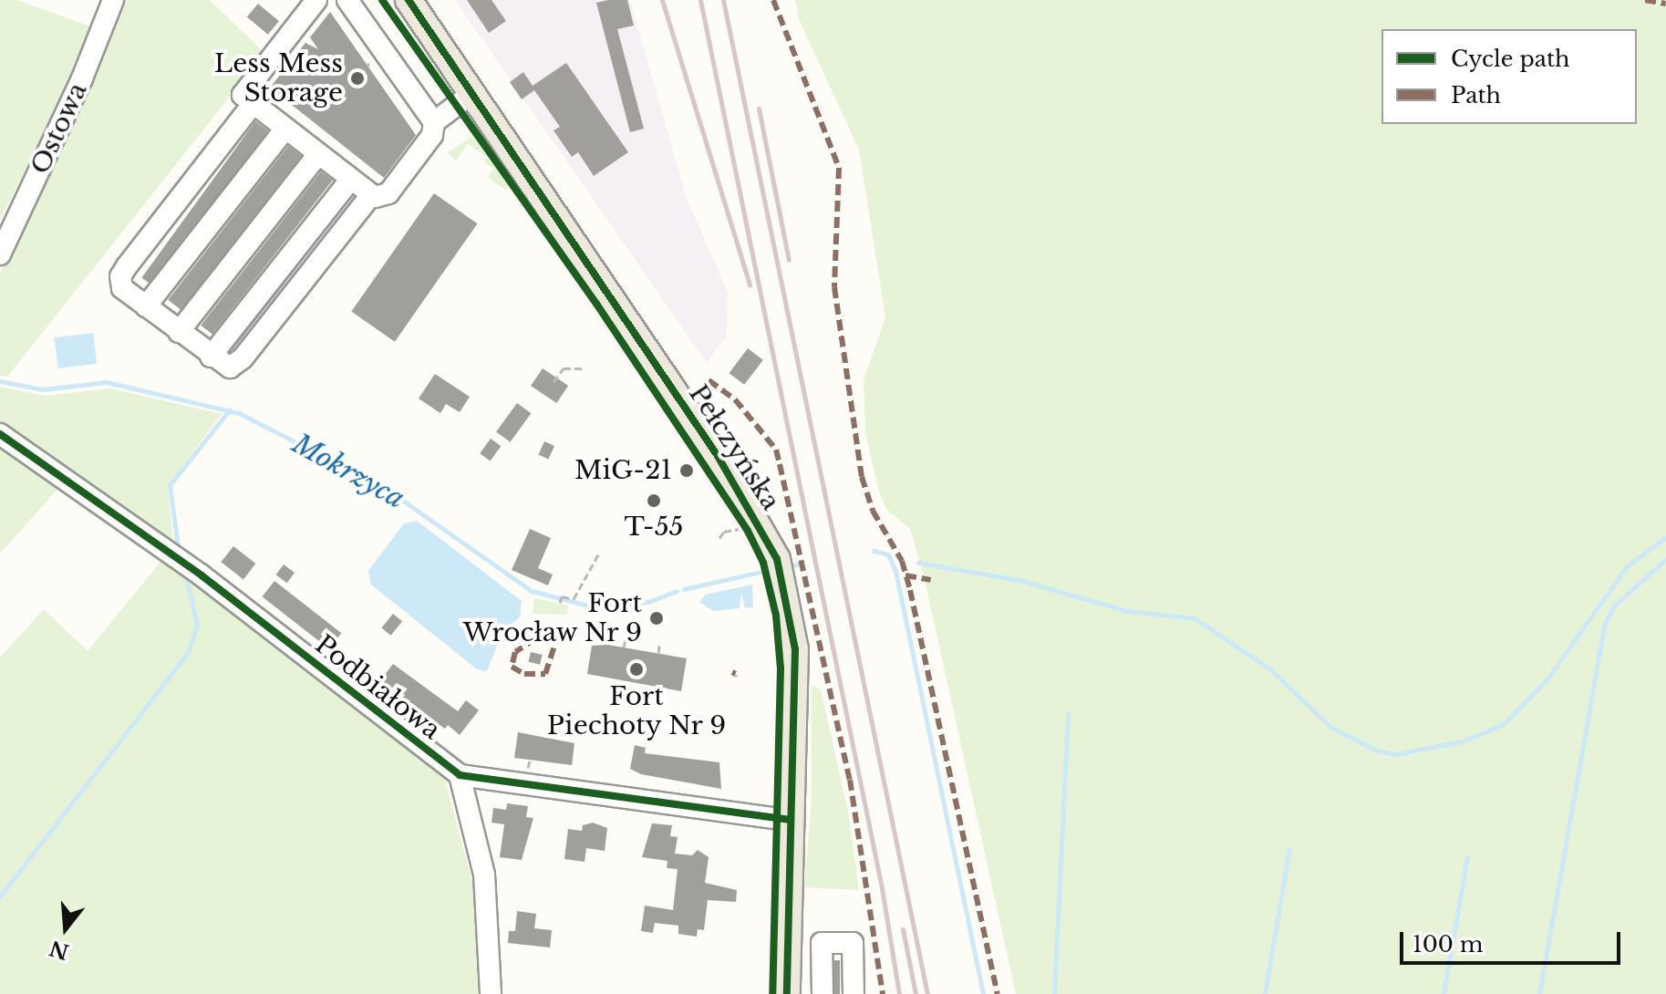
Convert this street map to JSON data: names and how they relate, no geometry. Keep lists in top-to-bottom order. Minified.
{"streets":{"main road":["Pełczyńska"],"street":["Ostowa","Podbiałowa"]},"crossings":[["Pełczyńska","Podbiałowa"]],"water":["Mokrzyca"],"places":["Less Mess Storage","MiG-21","T-55","Fort Wrocław Nr 9","Fort Piechoty Nr 9"],"legend":["Cycle path","Path"],"scale_bar":"100 m","north":"bottom"}
